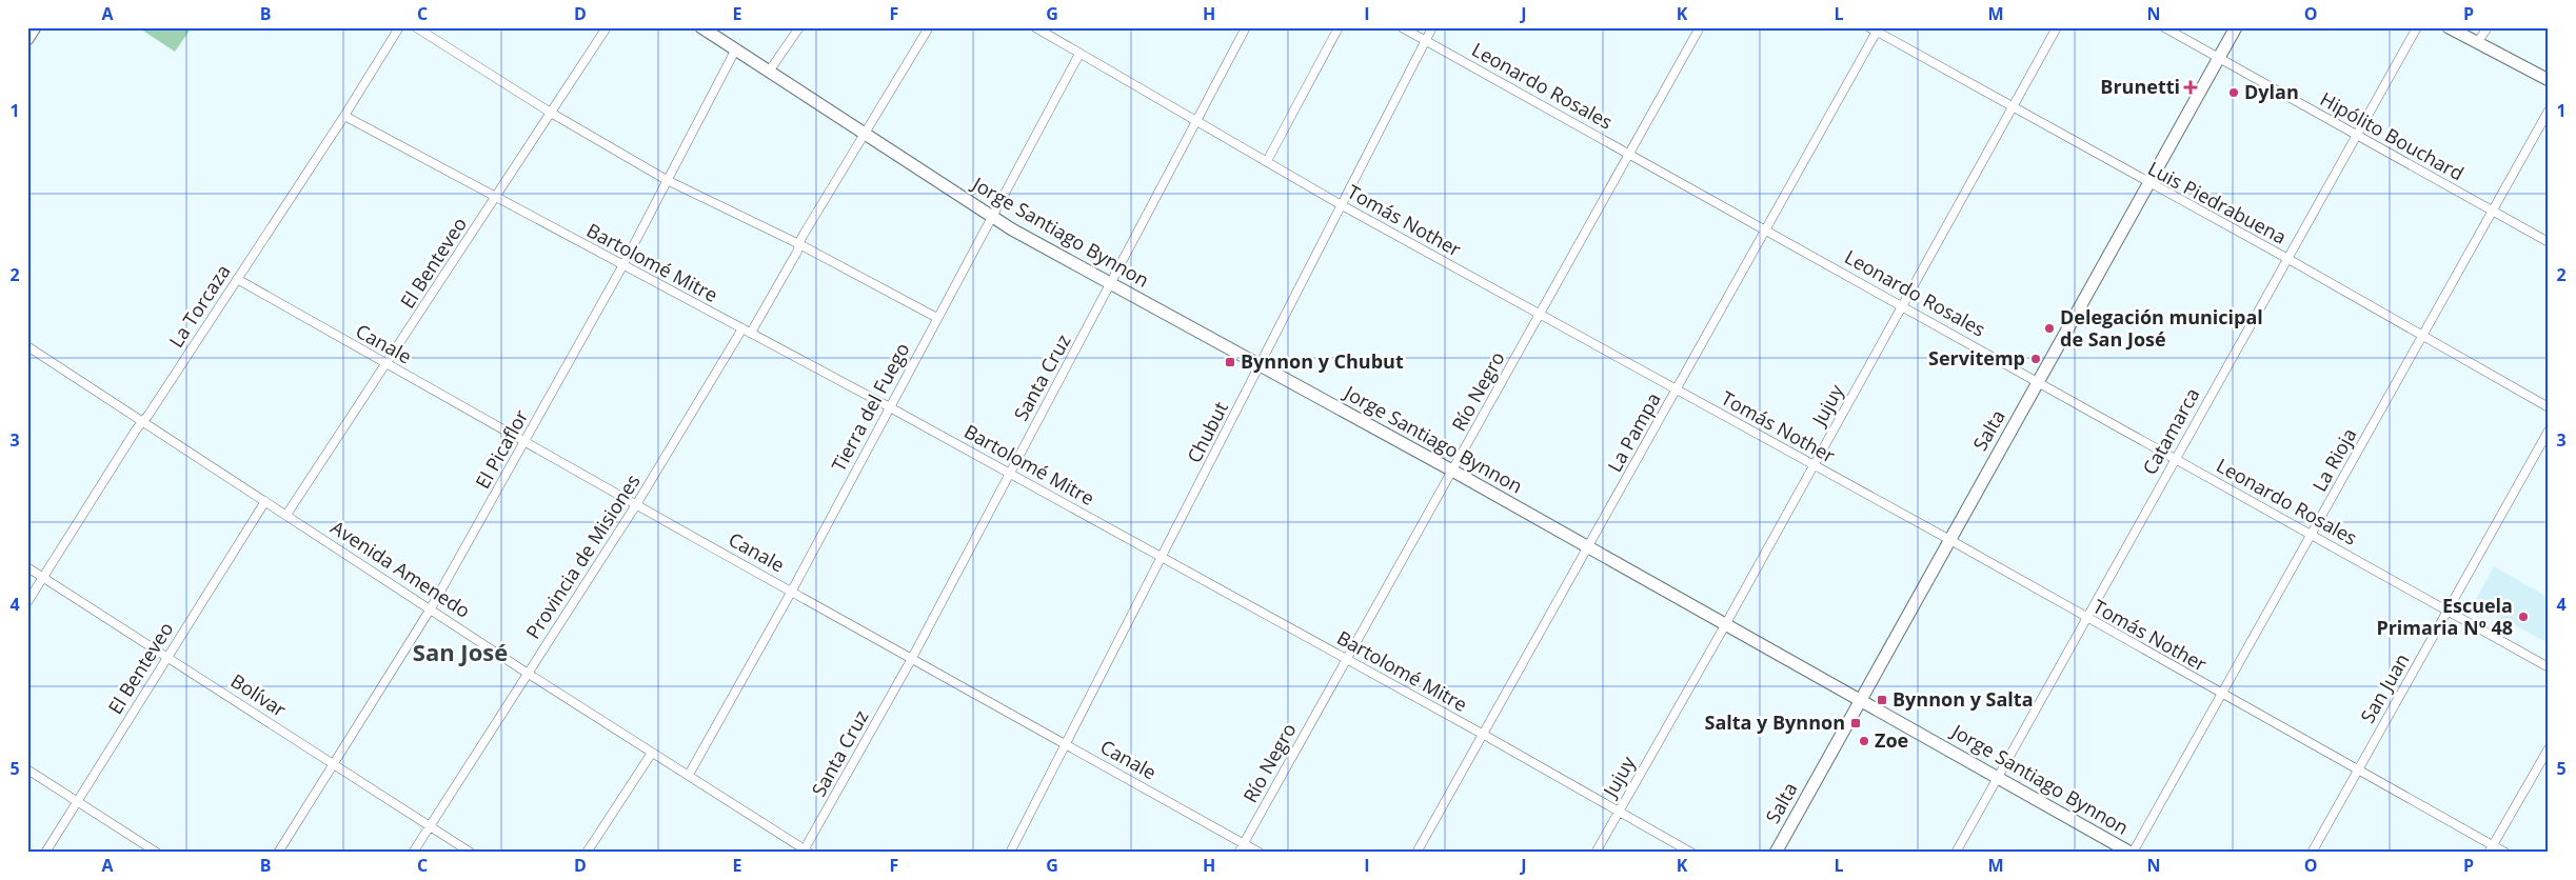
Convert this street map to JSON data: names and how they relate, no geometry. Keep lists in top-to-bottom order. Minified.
{"streets":{"street":["Leonardo Rosales","Hipólito Bouchard","Luis Piedrabuena","Tomás Nother","Jorge Santiago Bynnon","El Benteveo","Bartolomé Mitre","La Torcaza","Canale","Santa Cruz","Río Negro","Jujuy","Tierra del Fuego","Salta","Catamarca","Chubut","La Pampa","El Picaflor","La Rioja","Provincia de Misiones","Avenida Amenedo","San Juan","Bolívar"]},"crossings":[["Leonardo Rosales","Río Negro"],["Leonardo Rosales","Jujuy"],["Leonardo Rosales","Salta"],["Leonardo Rosales","Catamarca"],["Leonardo Rosales","Chubut"],["Leonardo Rosales","La Pampa"],["Leonardo Rosales","La Rioja"],["Leonardo Rosales","San Juan"],["Hipólito Bouchard","Salta"],["Hipólito Bouchard","Catamarca"],["Hipólito Bouchard","La Rioja"],["Luis Piedrabuena","Jujuy"],["Luis Piedrabuena","Salta"],["Luis Piedrabuena","Catamarca"],["Luis Piedrabuena","La Pampa"],["Luis Piedrabuena","La Rioja"],["Tomás Nother","Santa Cruz"],["Tomás Nother","Río Negro"],["Tomás Nother","Jujuy"],["Tomás Nother","Tierra del Fuego"],["Tomás Nother","Salta"],["Tomás Nother","Catamarca"],["Tomás Nother","Chubut"],["Tomás Nother","La Pampa"],["Tomás Nother","La Rioja"],["Tomás Nother","San Juan"],["Jorge Santiago Bynnon","Santa Cruz"],["Jorge Santiago Bynnon","Río Negro"],["Jorge Santiago Bynnon","Jujuy"],["Jorge Santiago Bynnon","Tierra del Fuego"],["Jorge Santiago Bynnon","Salta"],["Jorge Santiago Bynnon","Catamarca"],["Jorge Santiago Bynnon","Chubut"],["Jorge Santiago Bynnon","La Pampa"],["Jorge Santiago Bynnon","El Picaflor"],["Jorge Santiago Bynnon","La Rioja"],["El Benteveo","Bartolomé Mitre"],["El Benteveo","Canale"],["El Benteveo","Avenida Amenedo"],["El Benteveo","Bolívar"],["Bartolomé Mitre","La Torcaza"],["Bartolomé Mitre","Santa Cruz"],["Bartolomé Mitre","Río Negro"],["Bartolomé Mitre","Jujuy"],["Bartolomé Mitre","Tierra del Fuego"],["Bartolomé Mitre","Chubut"],["Bartolomé Mitre","La Pampa"],["Bartolomé Mitre","El Picaflor"],["Bartolomé Mitre","Provincia de Misiones"],["La Torcaza","Canale"],["La Torcaza","Avenida Amenedo"],["La Torcaza","Bolívar"],["Canale","Santa Cruz"],["Canale","Río Negro"],["Canale","Tierra del Fuego"],["Canale","Chubut"],["Canale","El Picaflor"],["Canale","Provincia de Misiones"],["Santa Cruz","Avenida Amenedo"],["Tierra del Fuego","Avenida Amenedo"],["El Picaflor","Avenida Amenedo"],["El Picaflor","Bolívar"],["Provincia de Misiones","Avenida Amenedo"],["Provincia de Misiones","Bolívar"]],"districts":["San José"],"places":{"health":["Brunetti"],"other":["Dylan","Delegación municipal de San José","Servitemp","Escuela Primaria Nº 48","Zoe"],"transit":["Bynnon y Chubut","Bynnon y Salta","Salta y Bynnon"]},"grid":{"columns":["A","B","C","D","E","F","G","H","I","J","K","L","M","N","O","P"],"rows":["1","2","3","4","5"]}}
